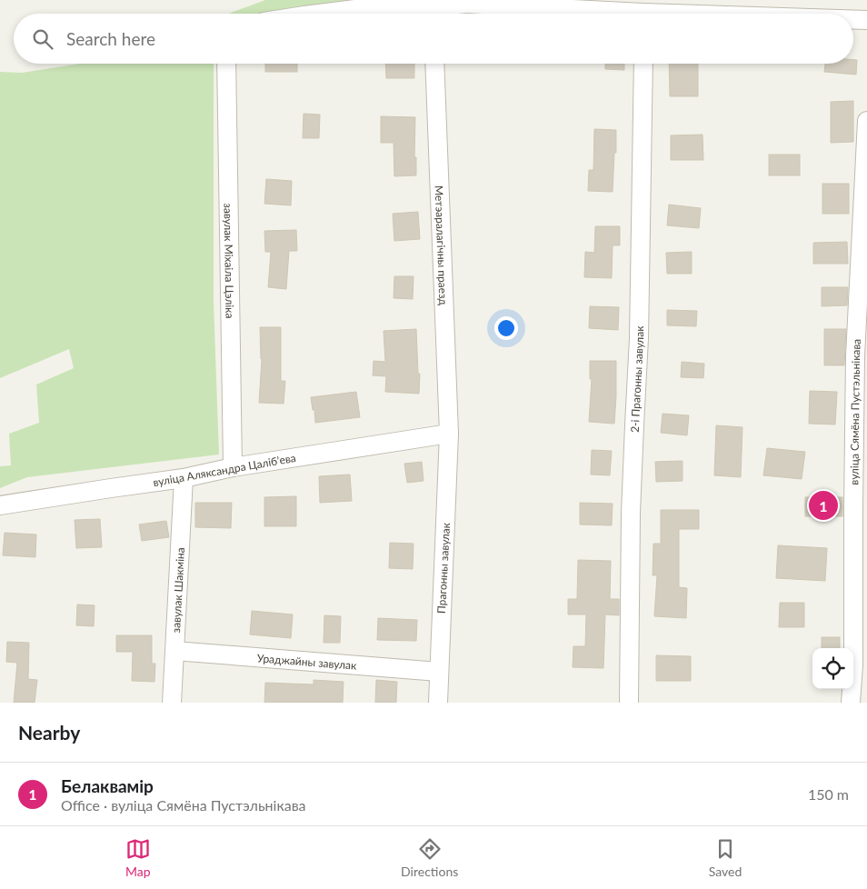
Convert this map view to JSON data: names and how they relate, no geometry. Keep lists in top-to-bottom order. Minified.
{"streets":{"street":["Метэаралагічны праезд","завулак Міхаіла Цэліка","2-і Прагонны завулак","вуліца Сямёна Пустэльнікава","вуліца Аляксандра Цалібʼева","Прагонны завулак","завулак Шакміна","Ураджайны завулак"]},"crossings":[["Метэаралагічны праезд","вуліца Аляксандра Цалібʼева"],["Метэаралагічны праезд","Прагонны завулак"],["завулак Міхаіла Цэліка","вуліца Аляксандра Цалібʼева"],["вуліца Аляксандра Цалібʼева","Прагонны завулак"],["вуліца Аляксандра Цалібʼева","завулак Шакміна"],["Прагонны завулак","Ураджайны завулак"],["завулак Шакміна","Ураджайны завулак"]],"page":{"search":"Search here","pins":"1","heading":"Nearby","list":[{"mark":"1","name":"Белаквамір","note":"Office · вуліца Сямёна Пустэльнікава","value":"150 m"}],"nav":["Map","Directions","Saved"]}}
